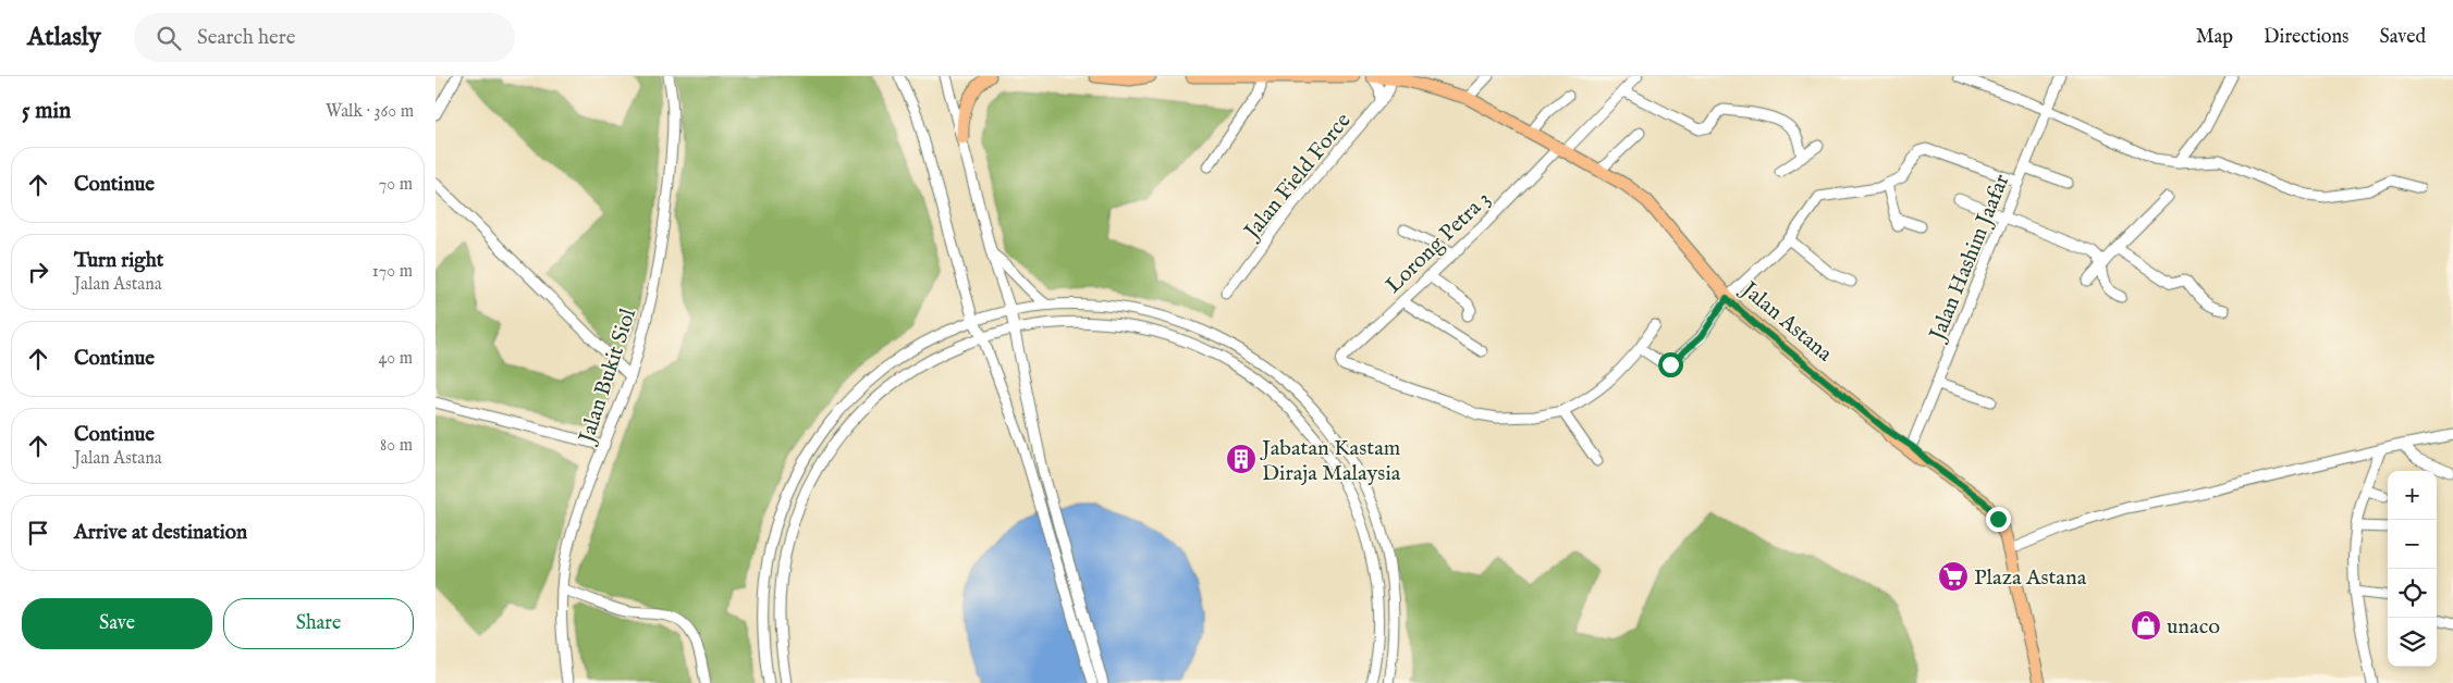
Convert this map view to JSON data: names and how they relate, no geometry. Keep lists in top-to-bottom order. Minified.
{"streets":{"main road":["Jalan Astana"],"street":["Jalan Field Force","Lorong Petra 3","Jalan Hashim Jaafar","Jalan Bukit Siol"]},"crossings":[["Jalan Field Force","Jalan Astana"],["Lorong Petra 3","Jalan Astana"],["Jalan Hashim Jaafar","Jalan Astana"]],"places":{"building":["Jabatan Kastam Diraja Malaysia"],"supermarket":["Plaza Astana"],"shop":["unaco"]},"page":{"header":"Atlasly","search":"Search here","nav":["Map","Directions","Saved"],"heading":["5 min","Walk · 360 m"],"list":[["Continue","70 m"],["Turn right","Jalan Astana","170 m"],["Continue","40 m"],["Continue","Jalan Astana","80 m"],"Arrive at destination"],"map_buttons":["+","−"],"buttons":["Save","Share"]}}
